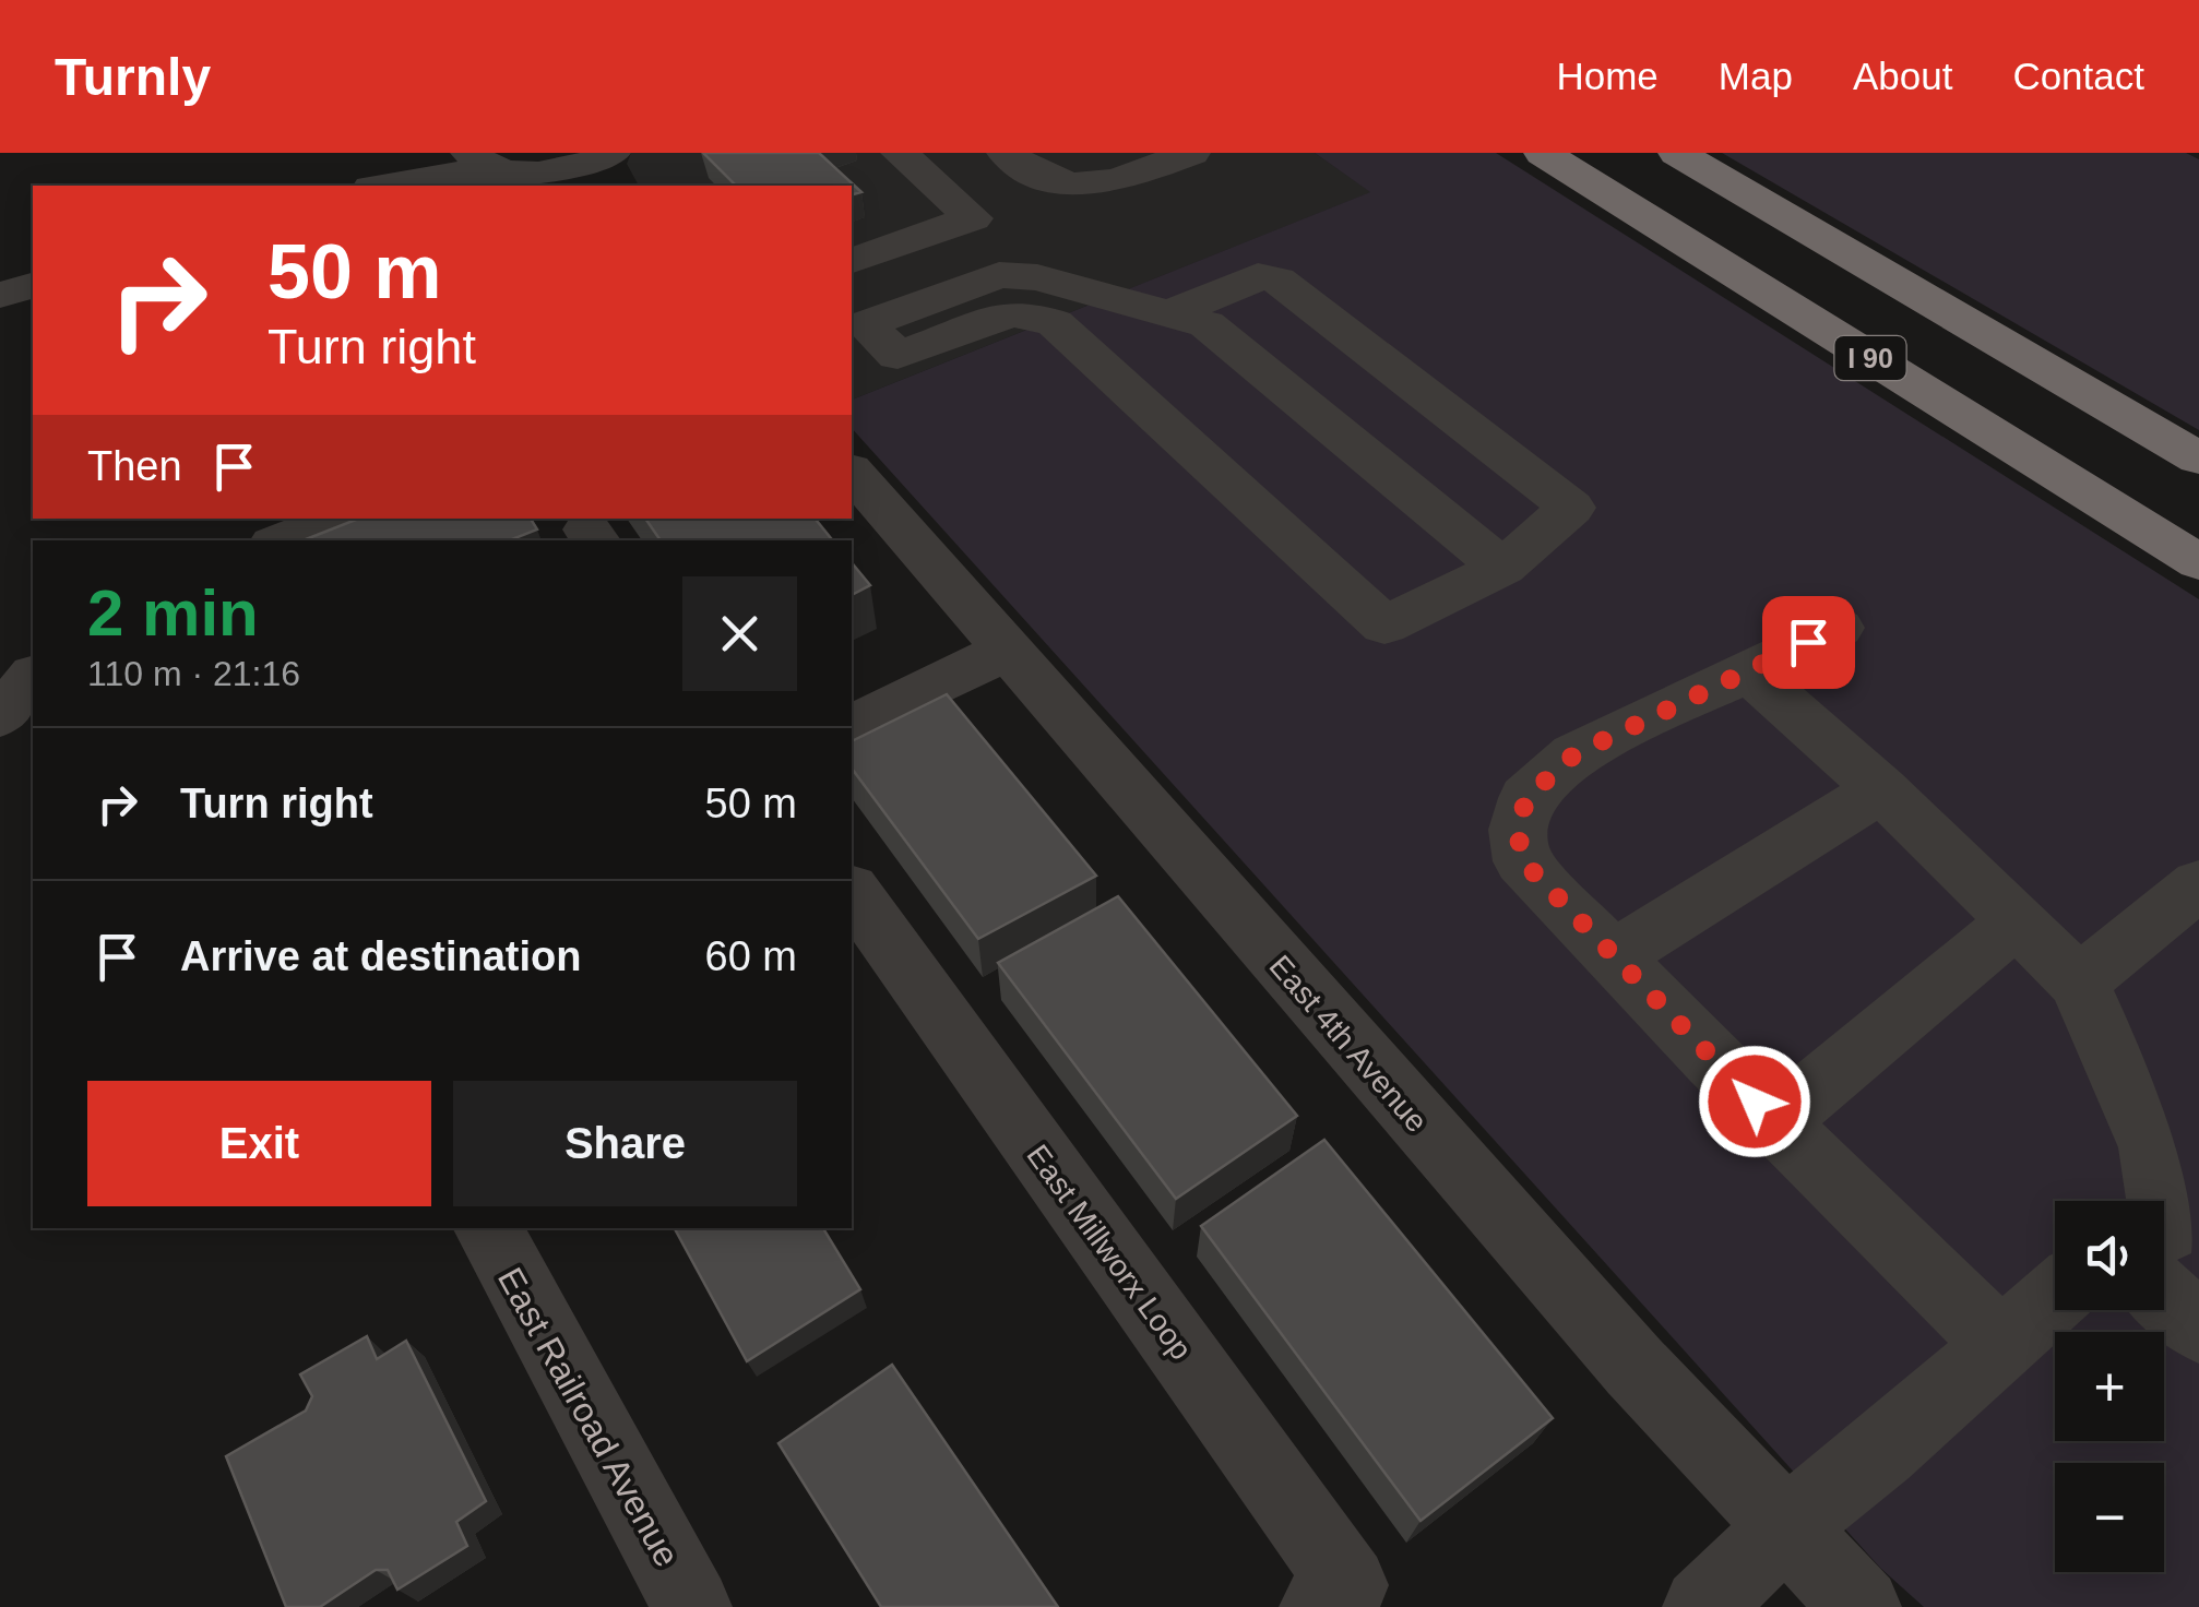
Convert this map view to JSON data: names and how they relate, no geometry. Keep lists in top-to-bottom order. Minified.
{"streets":{"highway":["I 90"],"street":["East 4th Avenue","East Millworx Loop","East Railroad Avenue"]},"page":{"header":"Turnly","nav":["Home","Map","About","Contact"],"turn":["50 m","Turn right"],"then":"Then","heading":["2 min","110 m · 21:16"],"list":[{"name":"Turn right","value":"50 m"},{"name":"Arrive at destination","value":"60 m"}],"buttons":["Exit","Share"],"map_buttons":["+","−"]}}
